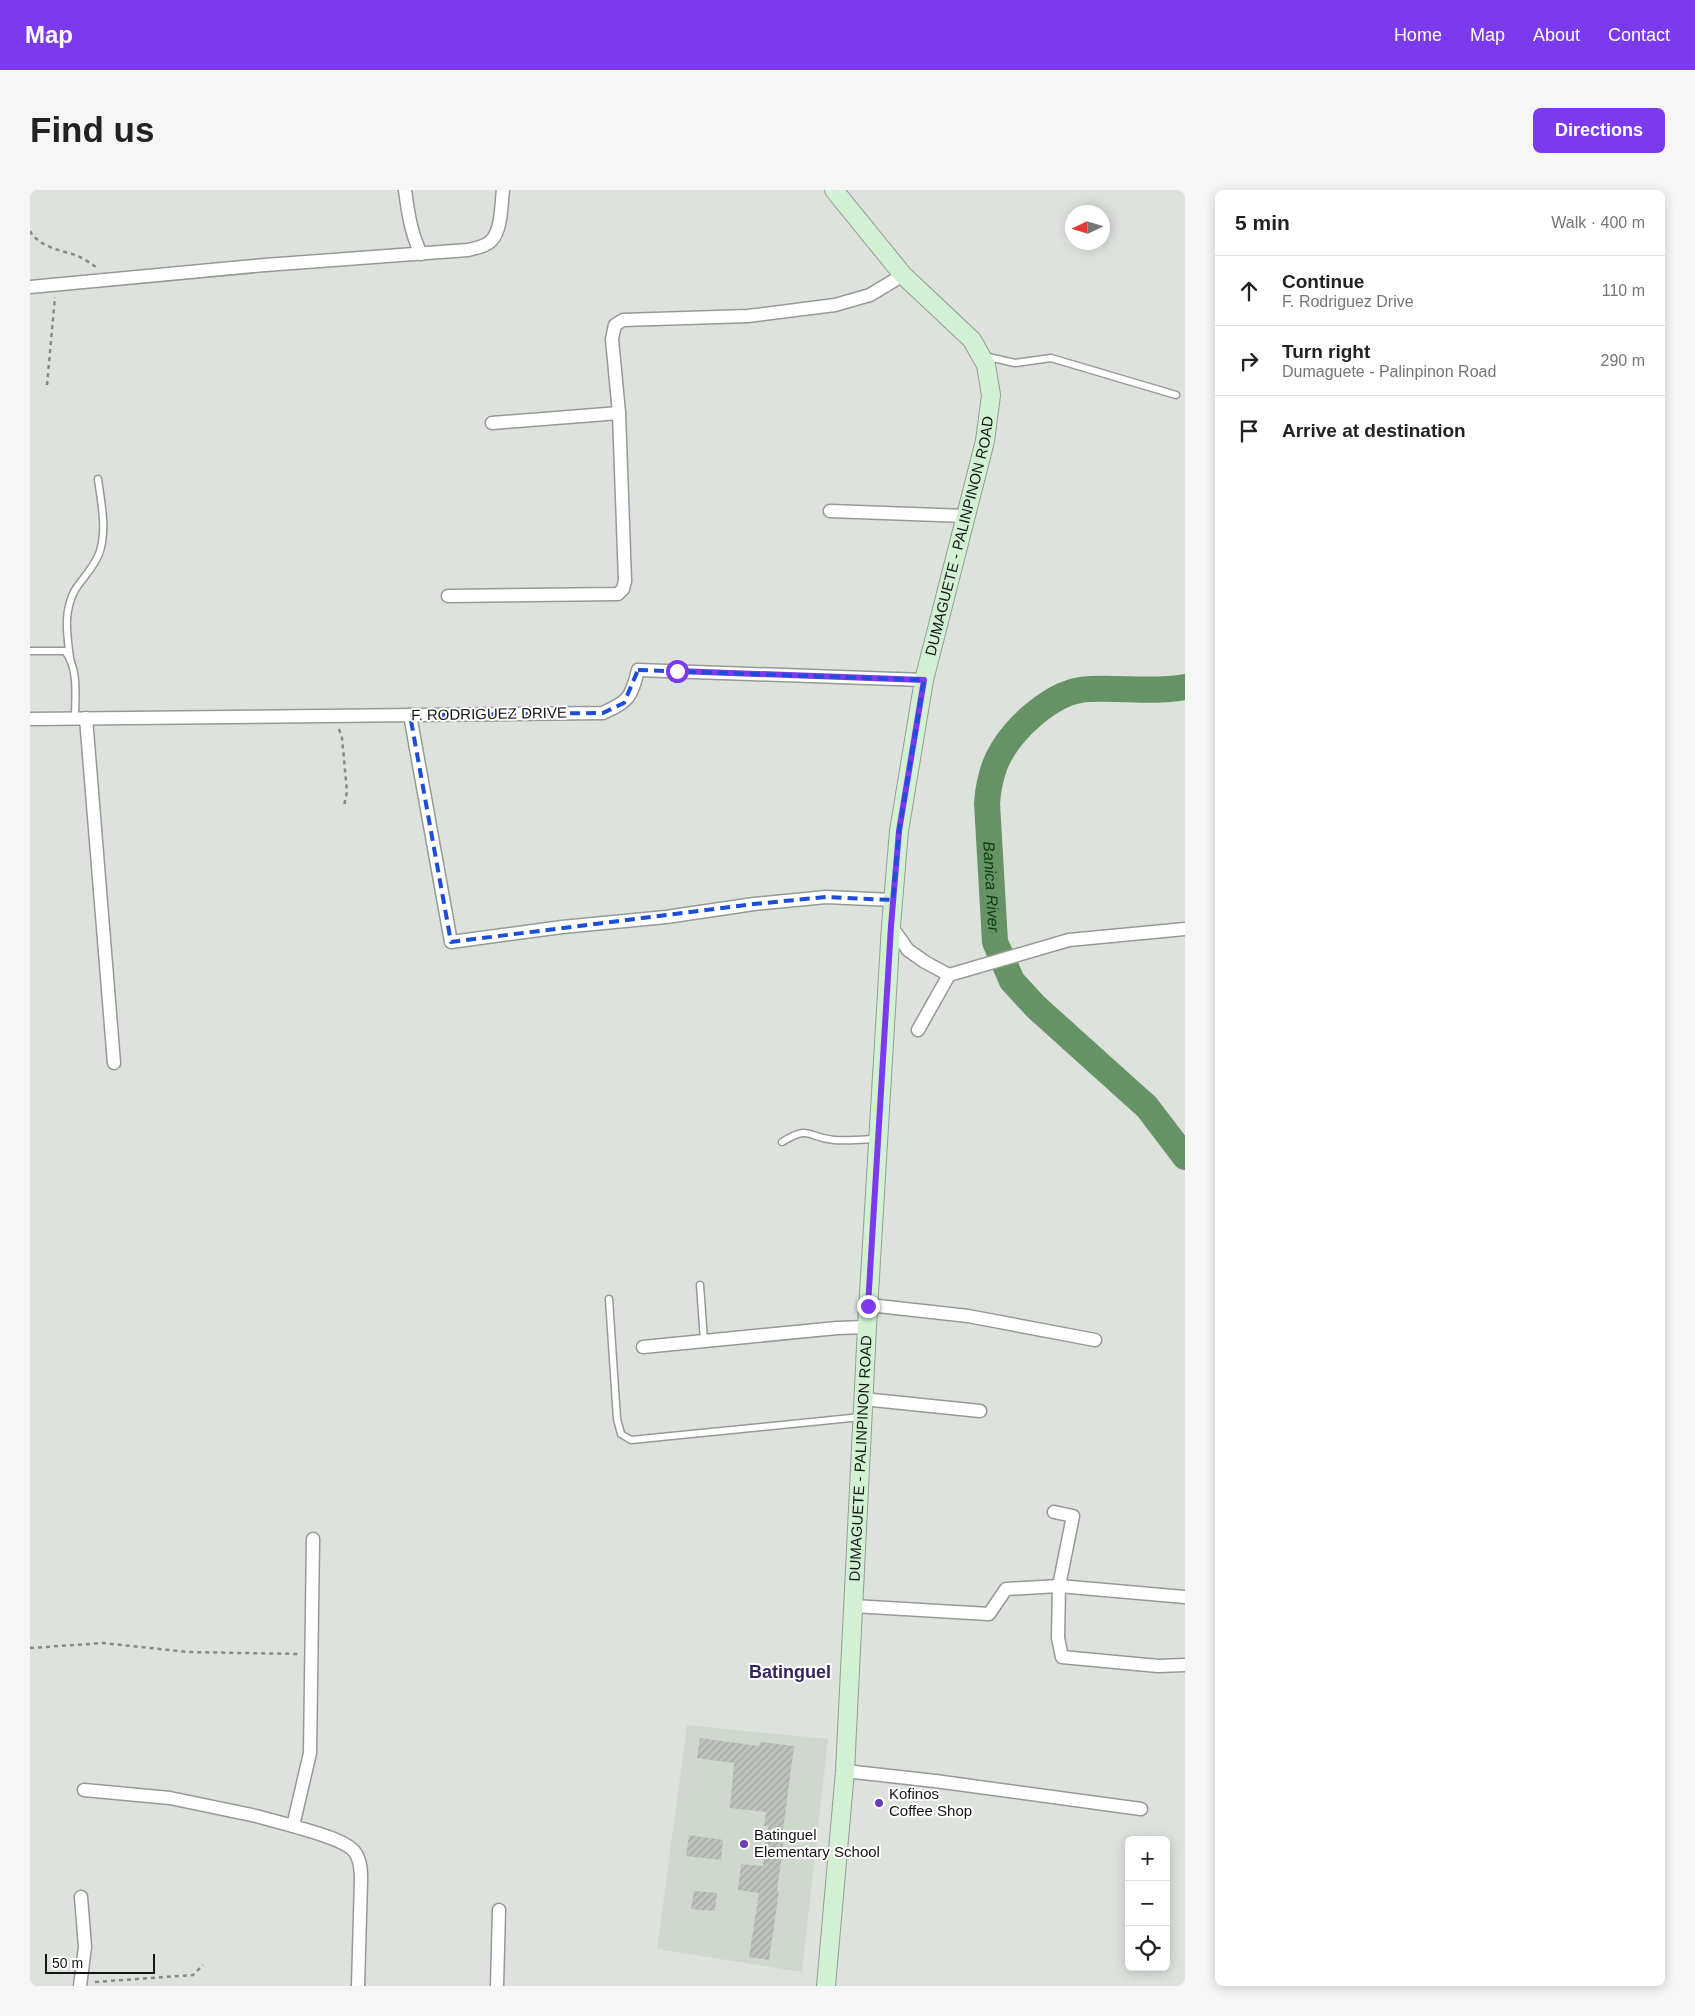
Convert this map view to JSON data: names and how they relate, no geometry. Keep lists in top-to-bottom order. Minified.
{"streets":{"main road":["DUMAGUETE - PALINPINON ROAD"],"street":["F. RODRIGUEZ DRIVE"]},"crossings":[["DUMAGUETE - PALINPINON ROAD","F. RODRIGUEZ DRIVE"]],"districts":["Batinguel"],"water":["Banica River"],"places":["Kofinos Coffee Shop","Batinguel Elementary School"],"scale_bar":"50 m","north":"left","page":{"header":"Map","nav":["Home","Map","About","Contact"],"buttons":"Directions","title":"Find us","heading":["5 min","Walk · 400 m"],"list":[["Continue","F. Rodriguez Drive","110 m"],["Turn right","Dumaguete - Palinpinon Road","290 m"],"Arrive at destination"],"map_buttons":["+","−"],"scale":"50 m"}}
